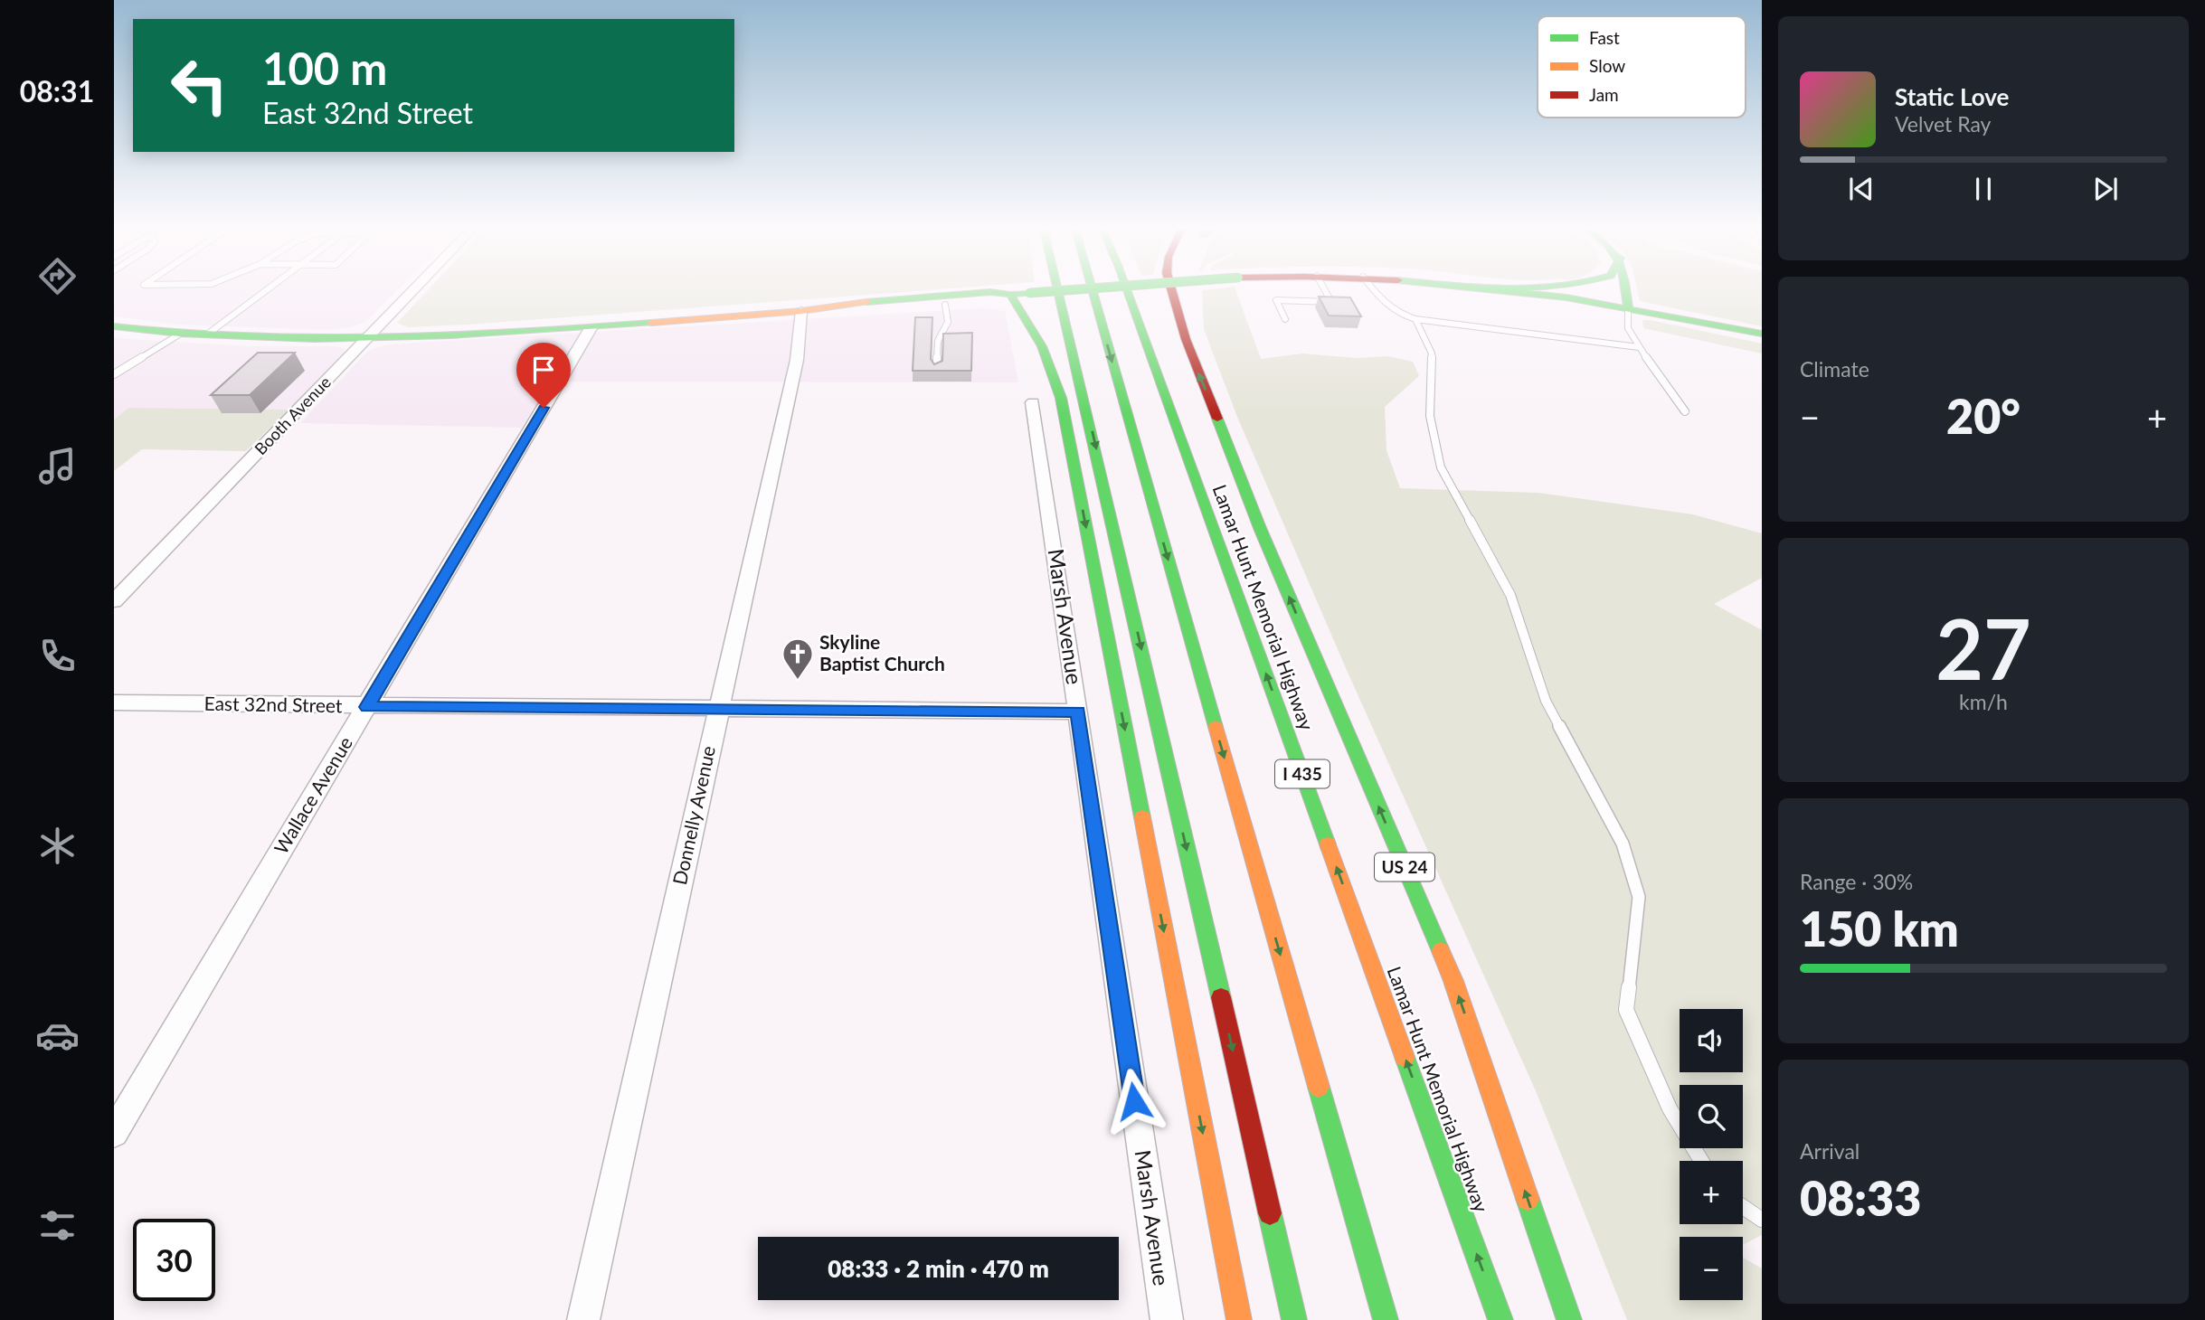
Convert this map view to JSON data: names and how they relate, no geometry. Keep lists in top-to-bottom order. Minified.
{"streets":{"main road":["Lamar Hunt Memorial Highway","I 435","US 24"],"street":["Booth Avenue","Marsh Avenue","East 32nd Street","Wallace Avenue","Donnelly Avenue"]},"crossings":[["Marsh Avenue","East 32nd Street"],["East 32nd Street","Wallace Avenue"],["East 32nd Street","Donnelly Avenue"]],"places":{"church":["Skyline Baptist Church"]},"legend":["Fast","Slow","Jam"],"page":{"tabs":"08:31","turn":["100 m","East 32nd Street"],"song":["Static Love","Velvet Ray"],"tile":["Climate",["27","km/h"],["Range · 30%","150 km"],["Arrival","08:33"]],"heat":["−","20°","+"],"map_buttons":["+","−"],"limit":"30","trip":"08:33 · 2 min · 470 m"}}
